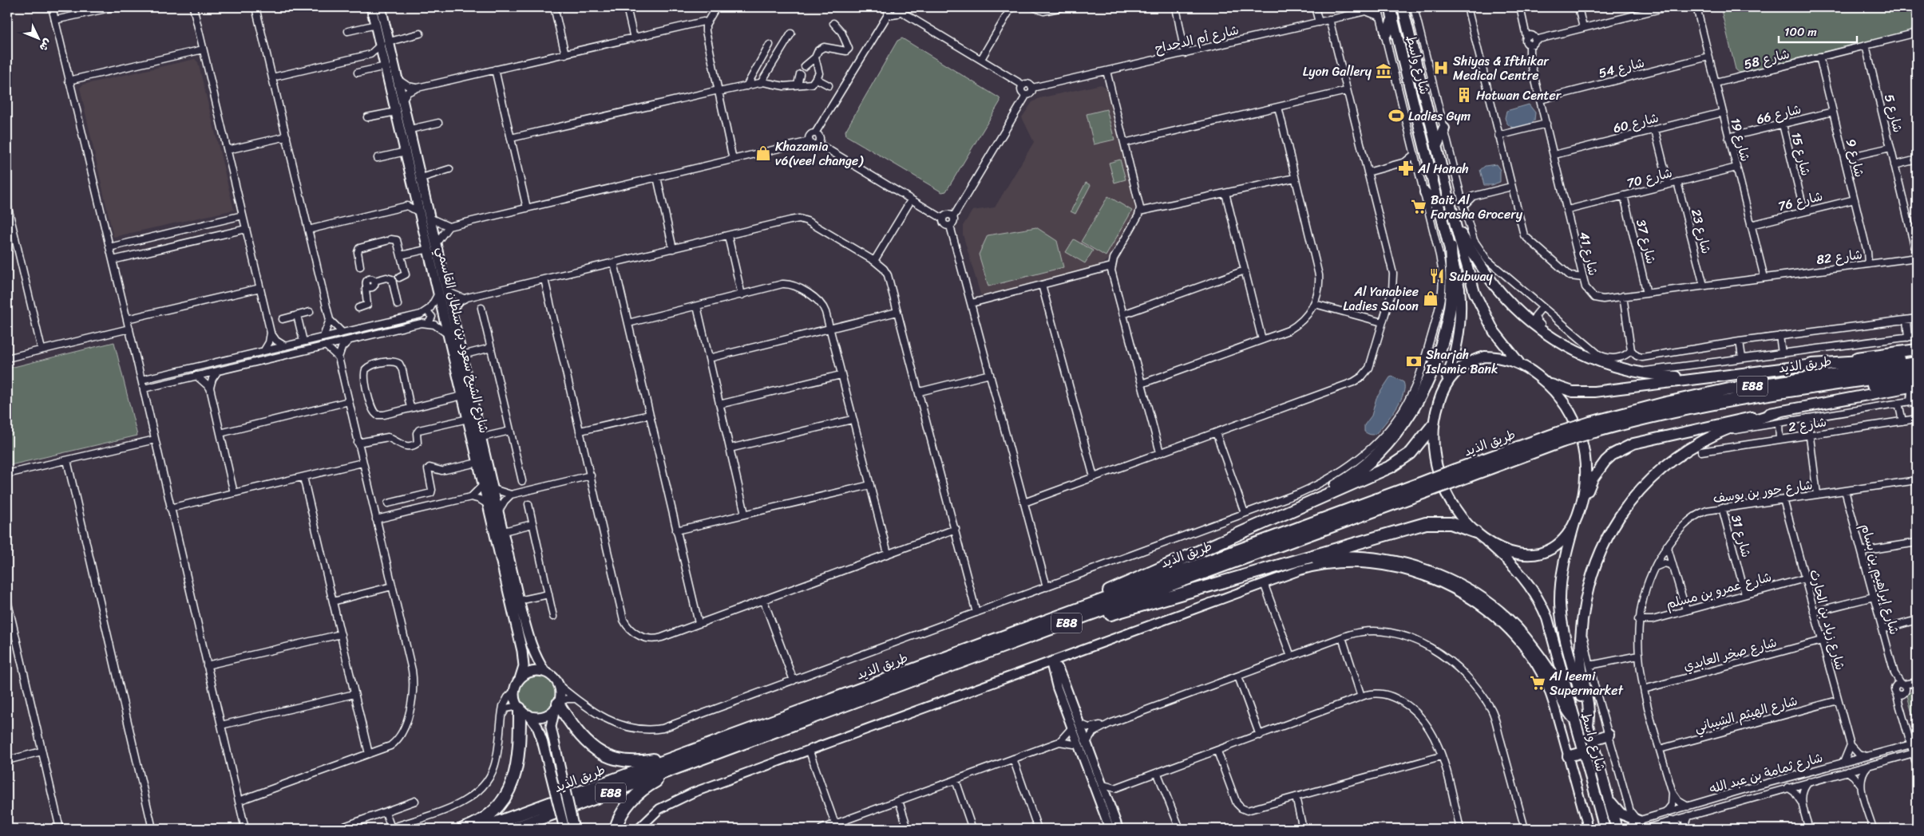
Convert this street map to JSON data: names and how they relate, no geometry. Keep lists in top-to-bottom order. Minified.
{"streets":{"highway":["طريق الذيد","E88"],"main road":["شارع واسط","شارع الشيخ سعود بن سلطان القاسمي"],"street":["شارع أم الدحداح","شارع 58","شارع 54","شارع 5","شارع 66","شارع 60","شارع 19","شارع 15","شارع 9","شارع 70","شارع 76","شارع 23","شارع 37","شارع 41","شارع 82","شارع 2","شارع حور بن يوسف","شارع 31","شارع إبراهيم بن بسام","شارع عمرو بن مسلم","شارع زياد بن الحارث","شارع صخر العابدي","شارع الهيثم الشيباني","شارع ثمامة بن عبد الله"]},"crossings":[["شارع 58","شارع 5"],["شارع 58","شارع 19"],["شارع 58","شارع 9"],["شارع 54","شارع 19"],["شارع 54","شارع 41"],["شارع 5","شارع 82"],["شارع 66","شارع 19"],["شارع 66","شارع 15"],["شارع 66","شارع 9"],["شارع 60","شارع 19"],["شارع 60","شارع 41"],["شارع 19","شارع 70"],["شارع 19","شارع 76"],["شارع 19","شارع 41"],["شارع 19","شارع 82"],["شارع 15","شارع 76"],["شارع 9","شارع 76"],["شارع 9","شارع 82"],["شارع 70","شارع 23"],["شارع 70","شارع 37"],["شارع 70","شارع 41"],["شارع 23","شارع 41"],["شارع 37","شارع 41"],["شارع 41","شارع 82"],["شارع حور بن يوسف","شارع 31"],["شارع حور بن يوسف","شارع إبراهيم بن بسام"],["شارع حور بن يوسف","شارع عمرو بن مسلم"],["شارع حور بن يوسف","شارع زياد بن الحارث"],["شارع حور بن يوسف","شارع صخر العابدي"],["شارع حور بن يوسف","شارع الهيثم الشيباني"],["شارع حور بن يوسف","شارع ثمامة بن عبد الله"],["شارع 31","شارع عمرو بن مسلم"],["شارع عمرو بن مسلم","شارع زياد بن الحارث"],["شارع زياد بن الحارث","شارع صخر العابدي"],["شارع زياد بن الحارث","شارع الهيثم الشيباني"]],"places":{"hospital":["Shiyas & Ifthikar Medical Centre"],"museum":["Lyon Gallery"],"building":["Hatwan Center"],"sports":["Ladies Gym"],"shop":["Khazamia v6(veel change)","Al Yanabiee Ladies Saloon"],"pharmacy":["Al Hanah"],"supermarket":["Bait Al Farasha Grocery","Al Ieemi Supermarket"],"restaurant":["Subway"],"bank":["Sharjah Islamic Bank"]},"scale_bar":"100 m","north":"bottom right"}
